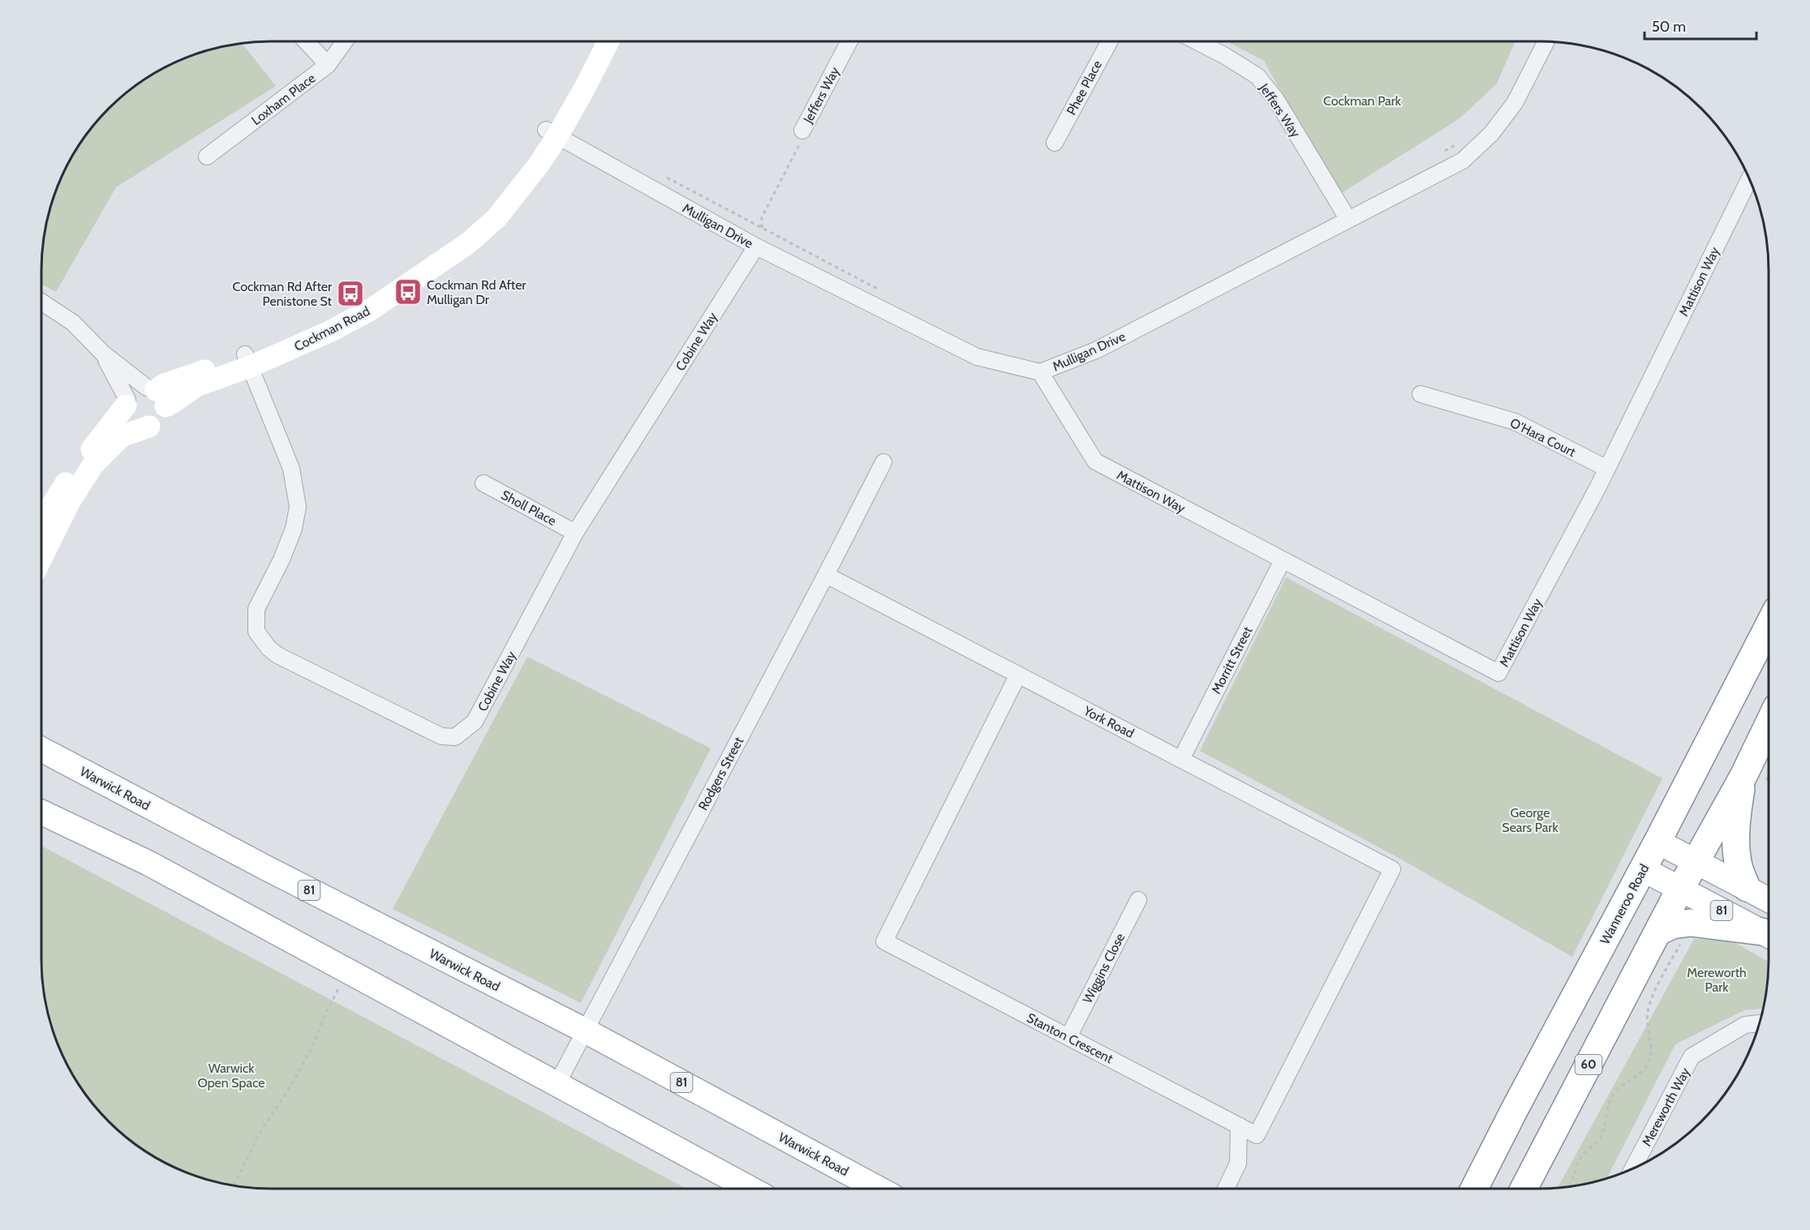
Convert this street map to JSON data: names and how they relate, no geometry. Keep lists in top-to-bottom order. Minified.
{"streets":{"highway":["Wanneroo Road","60"],"main road":["Cockman Road","Warwick Road","81"],"street":["Phee Place","Jeffers Way","Loxham Place","Mulligan Drive","Mattison Way","Cobine Way","O'Hara Court","Sholl Place","Morritt Street","York Road","Rodgers Street","Wiggins Close","Stanton Crescent","Mereworth Way"]},"crossings":[["Jeffers Way","Mulligan Drive"],["Mulligan Drive","Mattison Way"],["Mulligan Drive","Cockman Road"],["Mulligan Drive","Cobine Way"],["Mattison Way","O'Hara Court"],["Mattison Way","Morritt Street"],["Cockman Road","Cobine Way"],["Cobine Way","Sholl Place"],["Morritt Street","York Road"],["York Road","Rodgers Street"],["York Road","Stanton Crescent"],["Rodgers Street","Warwick Road"],["81","Wanneroo Road"],["81","60"],["Wiggins Close","Stanton Crescent"]],"parks":["Cockman Park","George Sears Park","Mereworth Park","Warwick Open Space"],"places":{"bus stop":["Cockman Rd After Mulligan Dr","Cockman Rd After Penistone St"]},"scale_bar":"50 m"}
